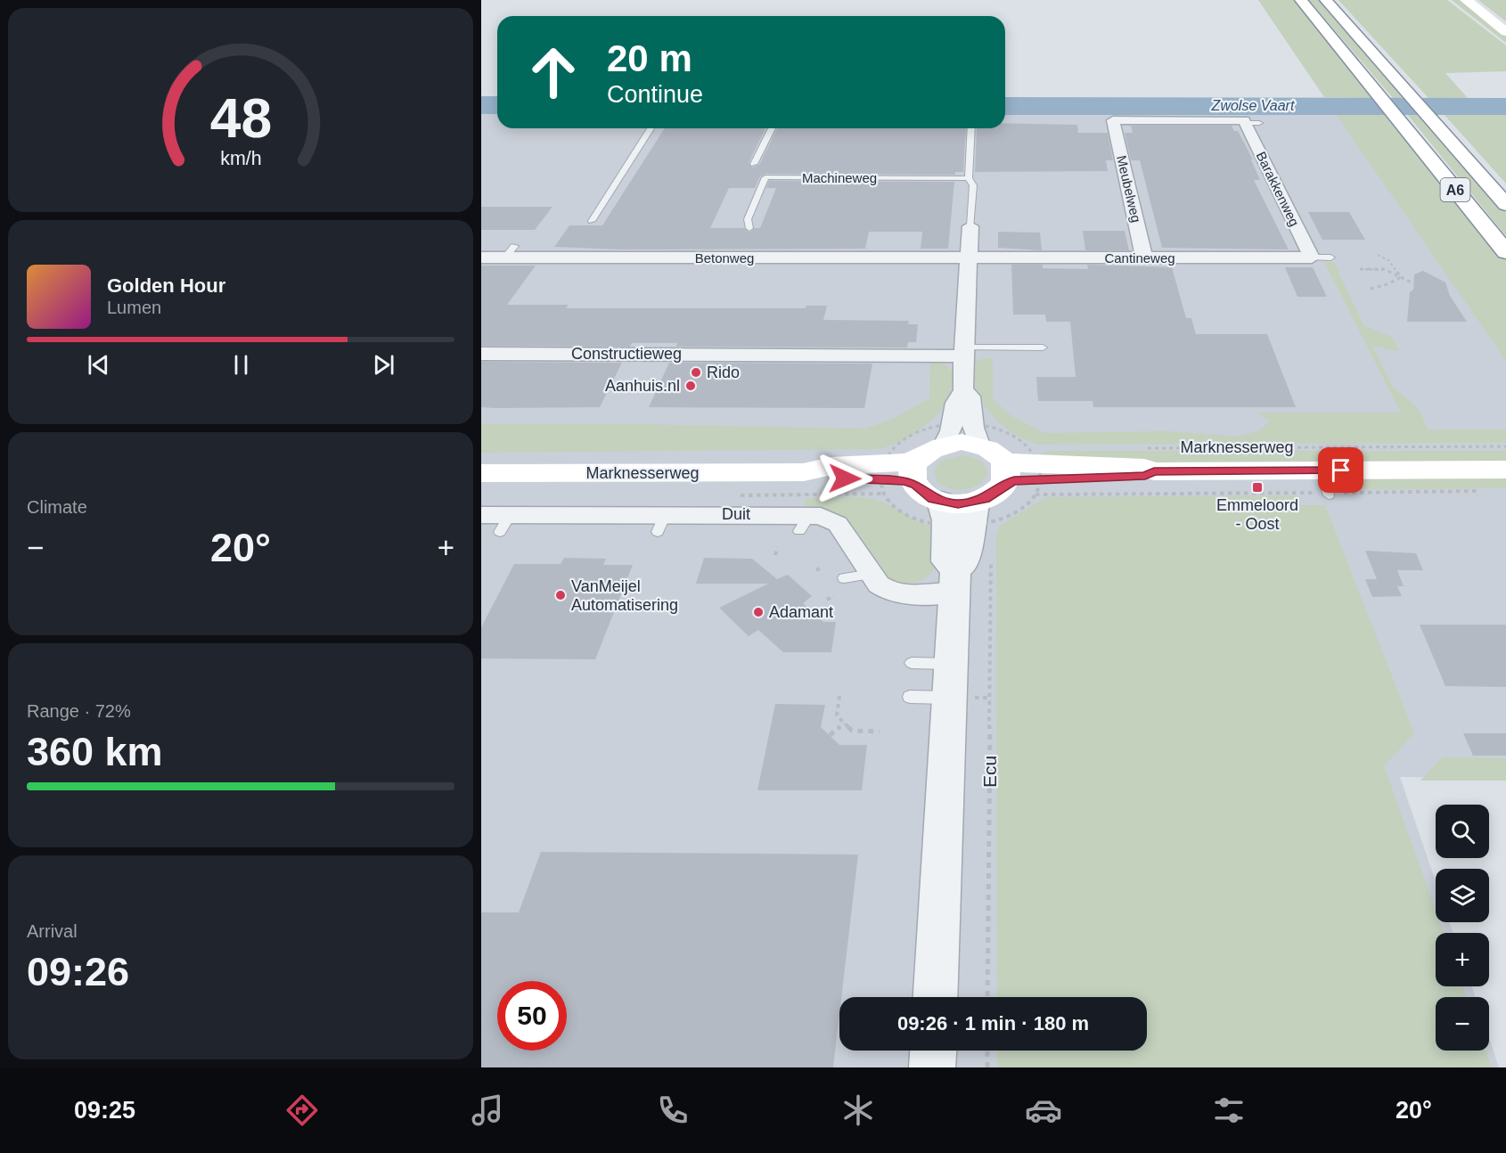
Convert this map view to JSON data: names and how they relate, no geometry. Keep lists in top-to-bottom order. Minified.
{"streets":{"main road":["A6","Marknesserweg"],"street":["Meubelweg","Barakkenweg","Betonweg","Cantineweg","Constructieweg","Duit"],"lane":["Machineweg"],"path":["Ecu"]},"crossings":[["Meubelweg","Barakkenweg"],["Meubelweg","Cantineweg"],["Barakkenweg","Cantineweg"],["Betonweg","Cantineweg"]],"water":["Zwolse Vaart"],"places":{"other":["Rido","Aanhuis.nl","VanMeijel Automatisering","Adamant"],"transit":["Emmeloord - Oost"]},"page":{"turn":["20 m","Continue"],"song":["Golden Hour","Lumen"],"tile":["Climate",["Range · 72%","360 km"],["Arrival","09:26"]],"heat":["−","20°","+"],"map_buttons":["+","−"],"limit":"50","trip":"09:26 · 1 min · 180 m","tabs":["09:25","20°"],"gauge":["48","km/h"]}}
